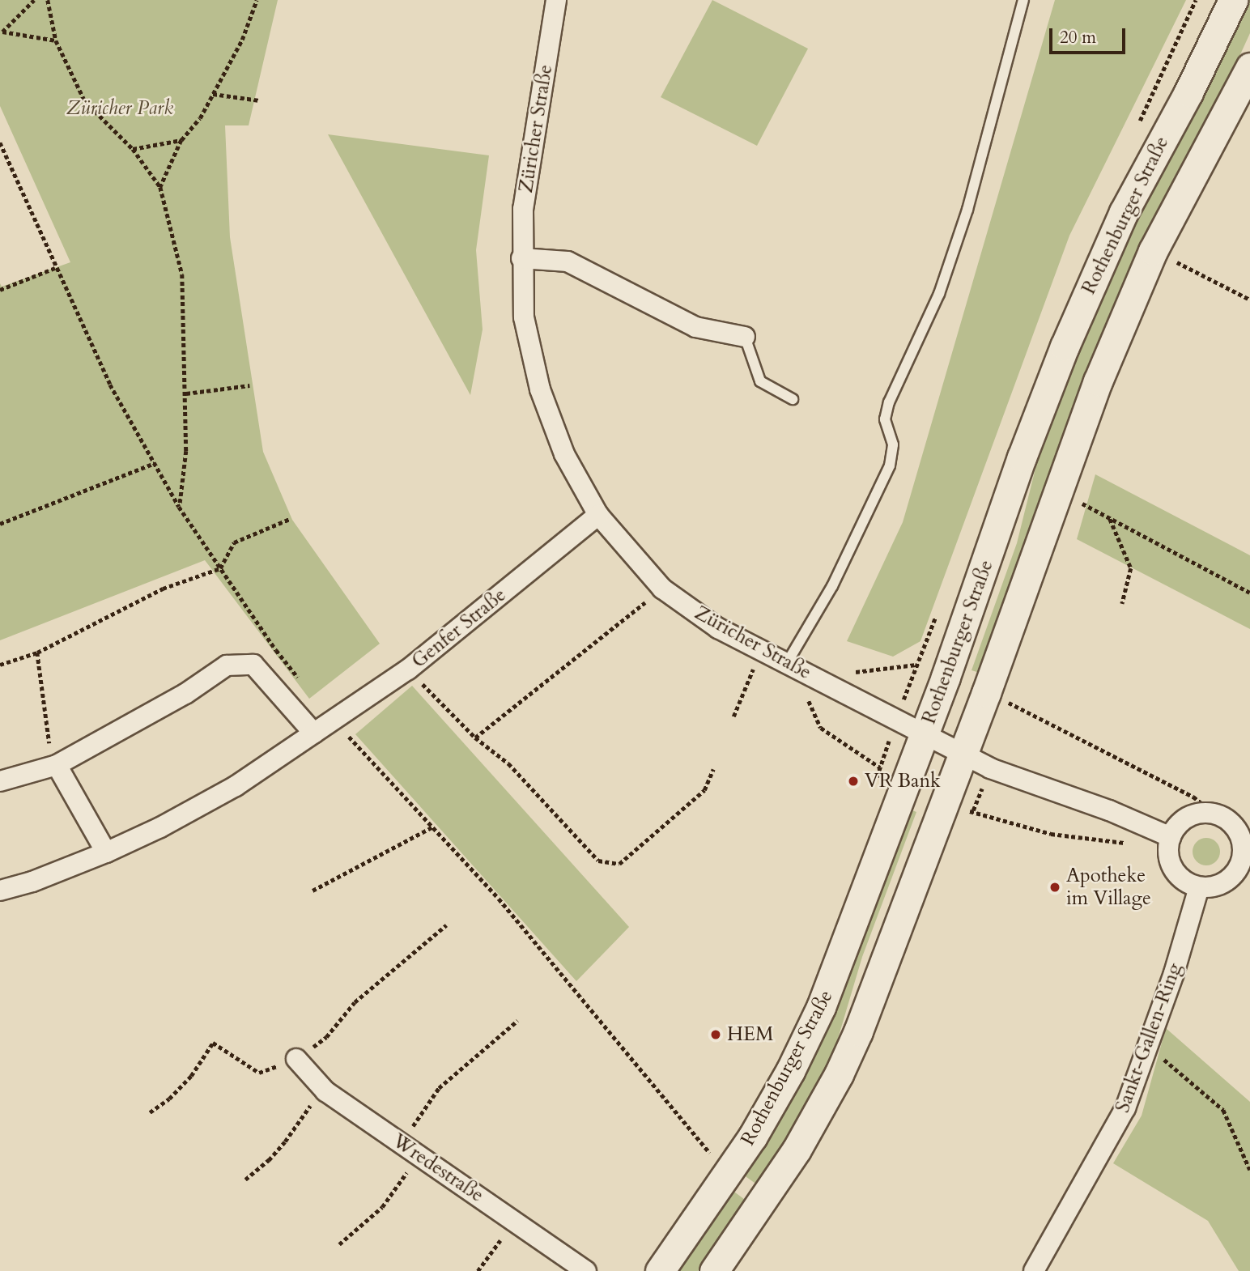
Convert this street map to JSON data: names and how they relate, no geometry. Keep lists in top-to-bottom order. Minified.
{"streets":{"main road":["Rothenburger Straße"],"street":["Züricher Straße","Genfer Straße","Sankt-Gallen-Ring","Wredestraße"]},"crossings":[["Züricher Straße","Rothenburger Straße"],["Züricher Straße","Genfer Straße"]],"parks":["Züricher Park"],"places":["VR Bank","Apotheke im Village","HEM"],"scale_bar":"20 m"}
